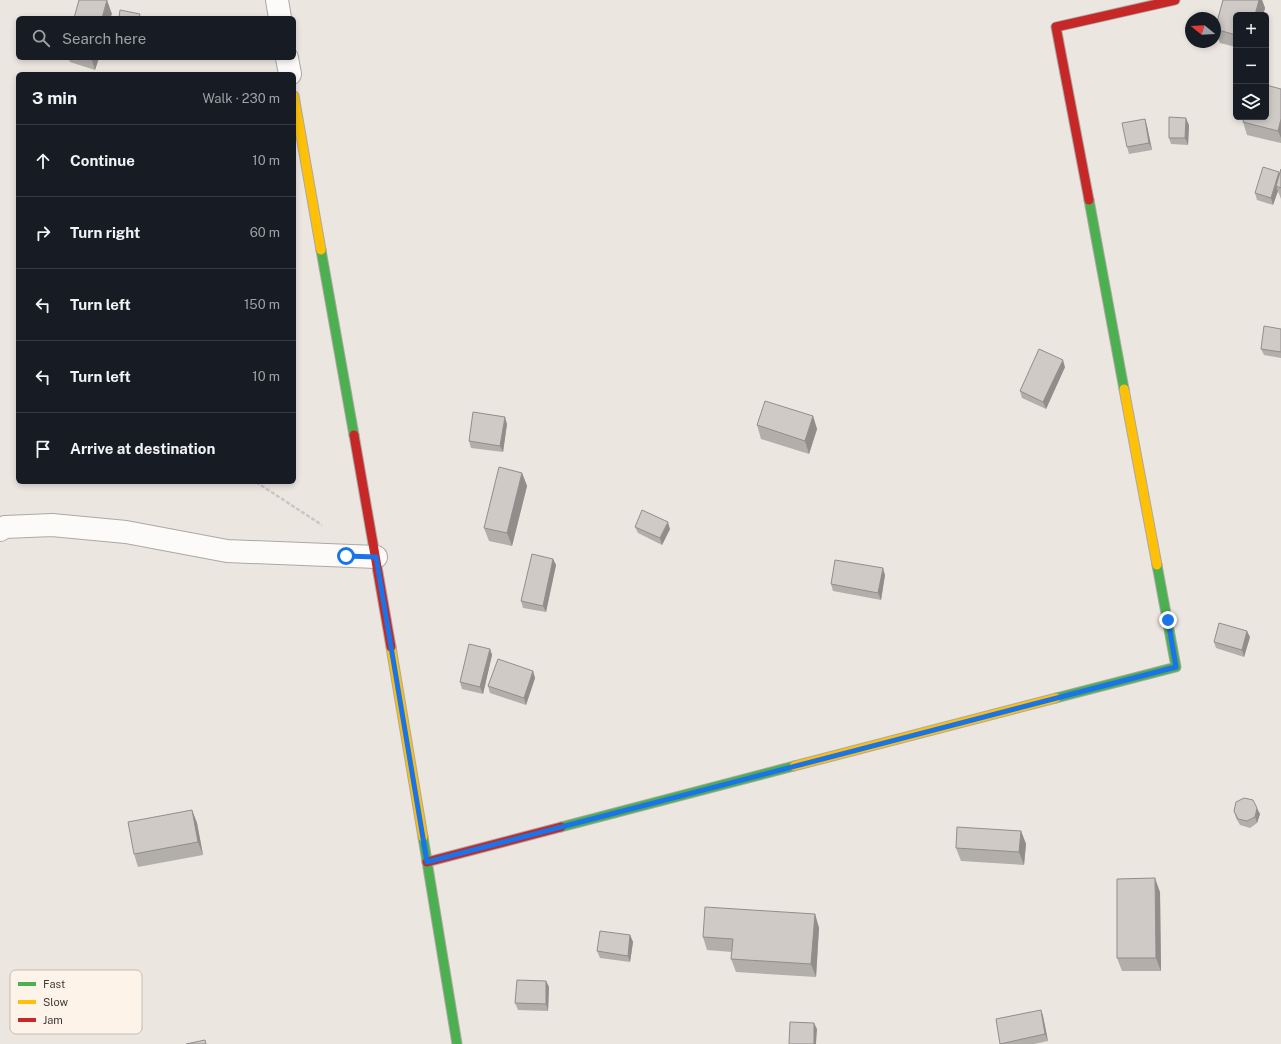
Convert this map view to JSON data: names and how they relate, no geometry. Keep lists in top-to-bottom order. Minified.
{"legend":["Fast","Slow","Jam"],"north":"left","page":{"map_buttons":["+","−"],"search":"Search here","heading":["3 min","Walk · 230 m"],"list":[["Continue","10 m"],["Turn right","60 m"],["Turn left","150 m"],["Turn left","10 m"],"Arrive at destination"]}}
